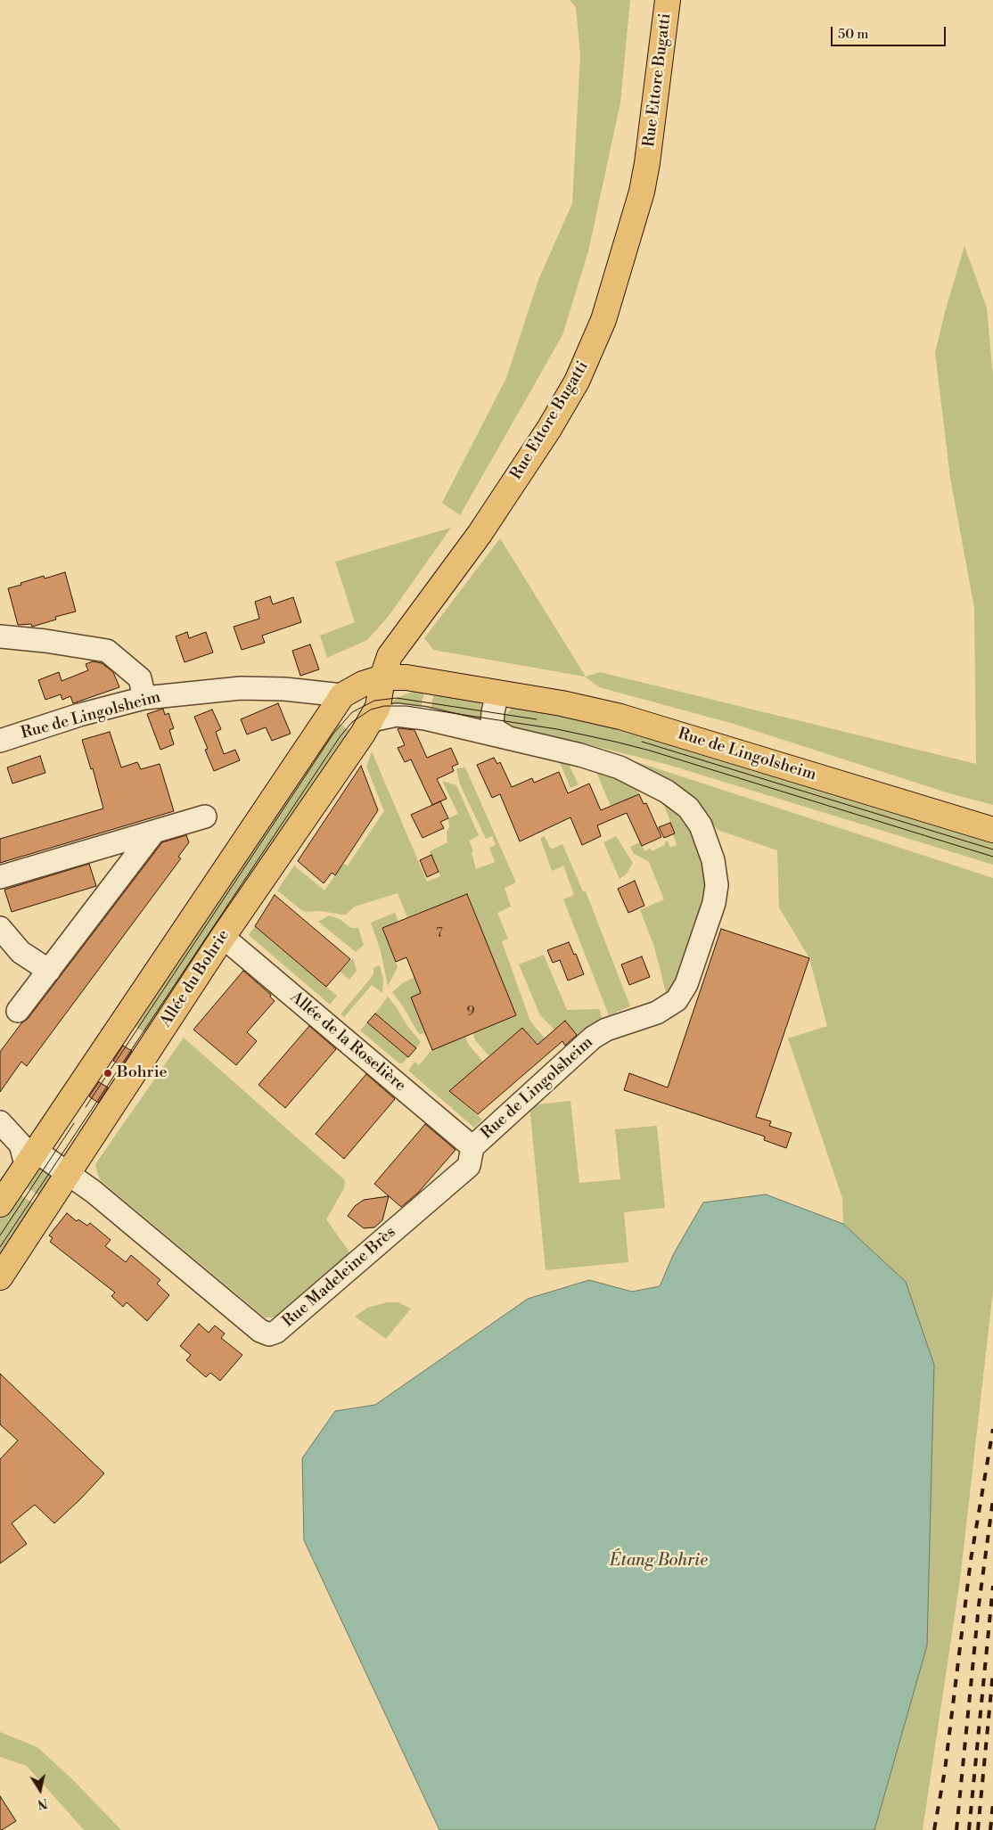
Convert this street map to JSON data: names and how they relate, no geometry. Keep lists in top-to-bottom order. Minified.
{"streets":{"main road":["Rue Ettore Bugatti","Rue de Lingolsheim","Allée du Bohrie"],"street":["Allée de la Roselière","Rue Madeleine Brès"]},"crossings":[["Rue Ettore Bugatti","Rue de Lingolsheim"],["Rue Ettore Bugatti","Allée du Bohrie"],["Rue de Lingolsheim","Allée du Bohrie"],["Rue de Lingolsheim","Allée de la Roselière"],["Rue de Lingolsheim","Rue Madeleine Brès"],["Allée du Bohrie","Allée de la Roselière"],["Allée du Bohrie","Rue Madeleine Brès"],["Allée de la Roselière","Rue Madeleine Brès"]],"water":["Étang Bohrie"],"places":["Bohrie"],"house_numbers":["7","9"],"scale_bar":"50 m","north":"bottom"}
